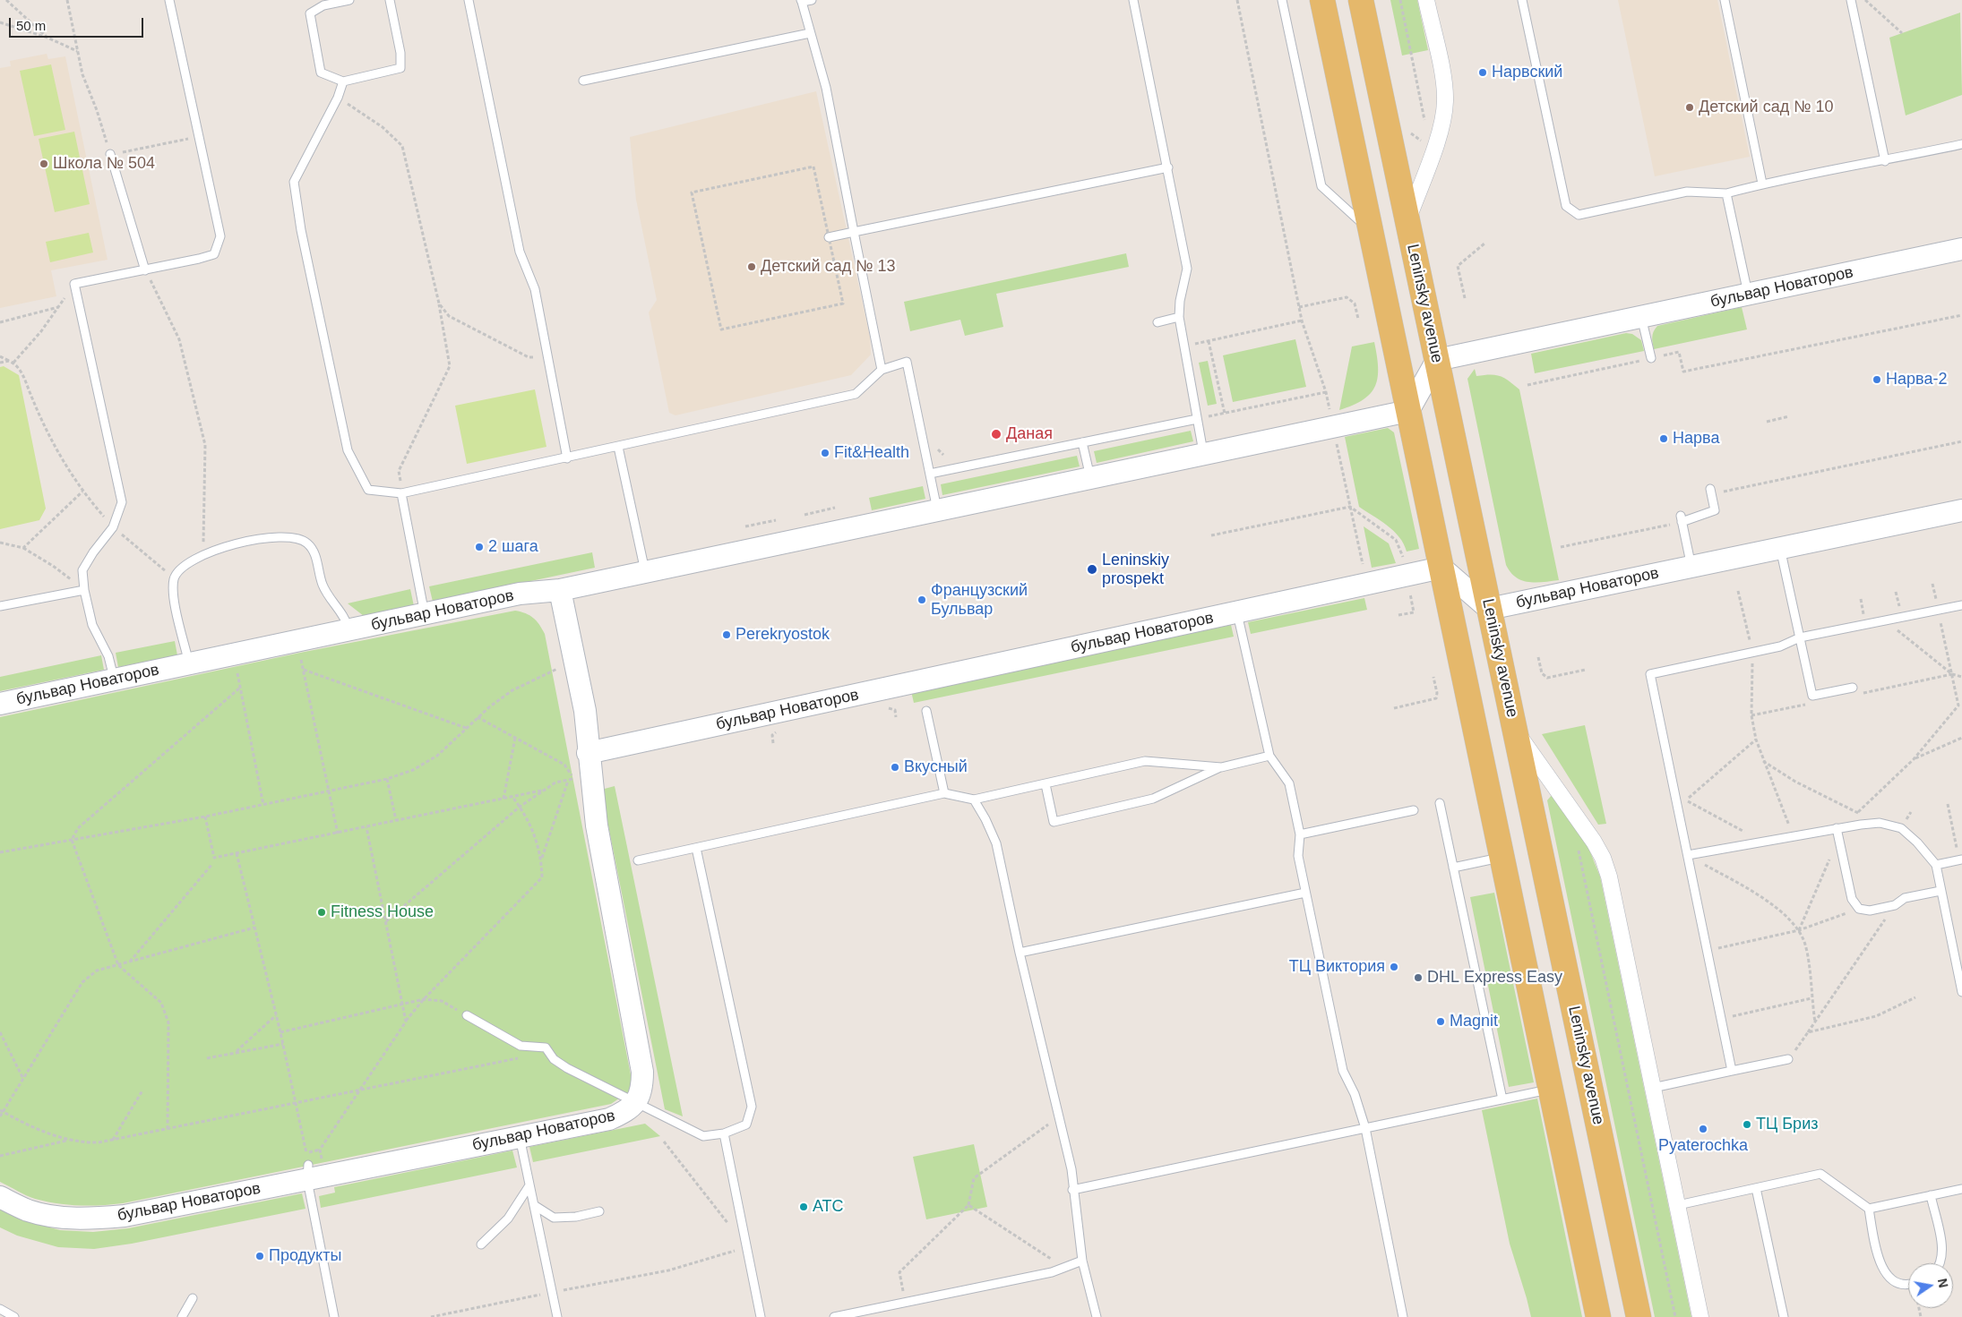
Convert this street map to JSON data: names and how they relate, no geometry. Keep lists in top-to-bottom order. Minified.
{"streets":{"main road":["Leninsky avenue"],"street":["бульвар Новаторов"]},"crossings":[["бульвар Новаторов","Leninsky avenue"]],"places":["Нарвский","Детский сад № 10","Школа № 504","Детский сад № 13","Нарва-2","Даная","Нарва","Fit&Health","2 шага","Leninskiy prospekt","Французский Бульвар","Perekryostok","Вкусный","Fitness House","ТЦ Виктория","DHL Express Easy","Magnit","ТЦ Бриз","Pyaterochka","АТС","Продукты"],"scale_bar":"50 m","north":"right"}
